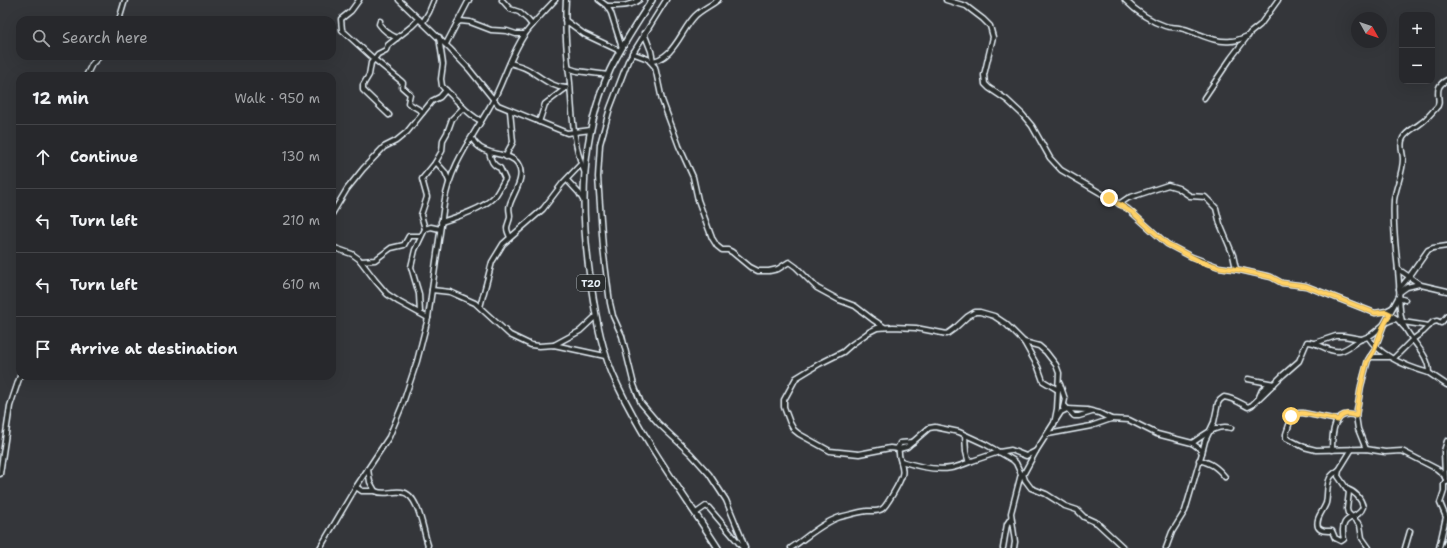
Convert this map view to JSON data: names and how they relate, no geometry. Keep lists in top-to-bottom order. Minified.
{"streets":{"main road":["T20"]},"north":"bottom right","page":{"map_buttons":["+","−"],"search":"Search here","heading":["12 min","Walk · 950 m"],"list":[["Continue","130 m"],["Turn left","210 m"],["Turn left","610 m"],"Arrive at destination"]}}
